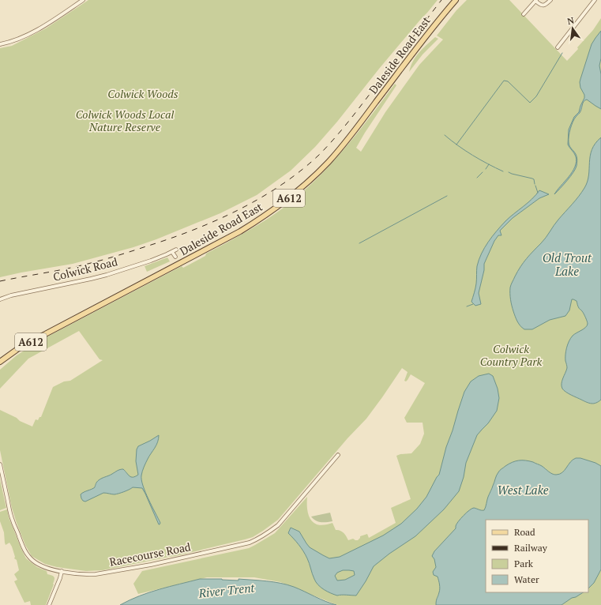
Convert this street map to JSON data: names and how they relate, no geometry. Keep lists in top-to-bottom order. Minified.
{"streets":{"main road":["Daleside Road East","A612"],"street":["Colwick Road","Racecourse Road"]},"water":["Old Trout Lake","West Lake","River Trent"],"parks":["Colwick Woods","Colwick Woods Local Nature Reserve","Colwick Country Park"],"legend":["Road","Railway","Park","Water"],"north":"top"}
